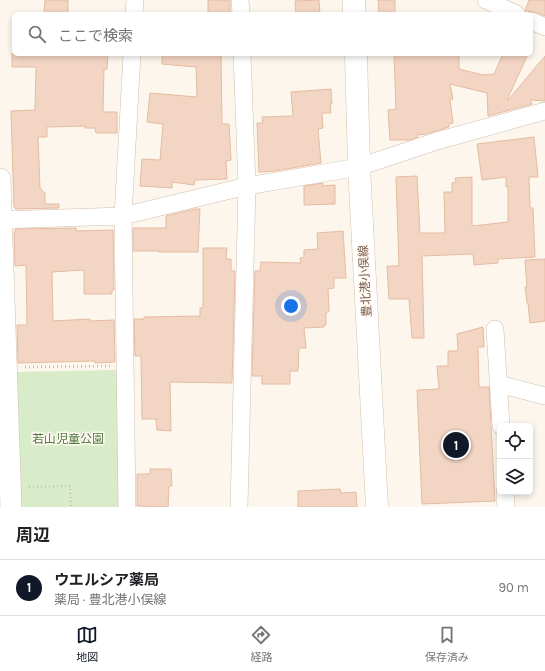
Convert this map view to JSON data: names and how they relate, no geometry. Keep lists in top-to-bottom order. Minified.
{"streets":{"main road":["豊北港小俣線"]},"parks":["若山児童公園"],"page":{"search":"ここで検索","pins":"1","heading":"周辺","list":[{"mark":"1","name":"ウエルシア薬局","note":"薬局 · 豊北港小俣線","value":"90 m"}],"nav":["地図","経路","保存済み"]}}
